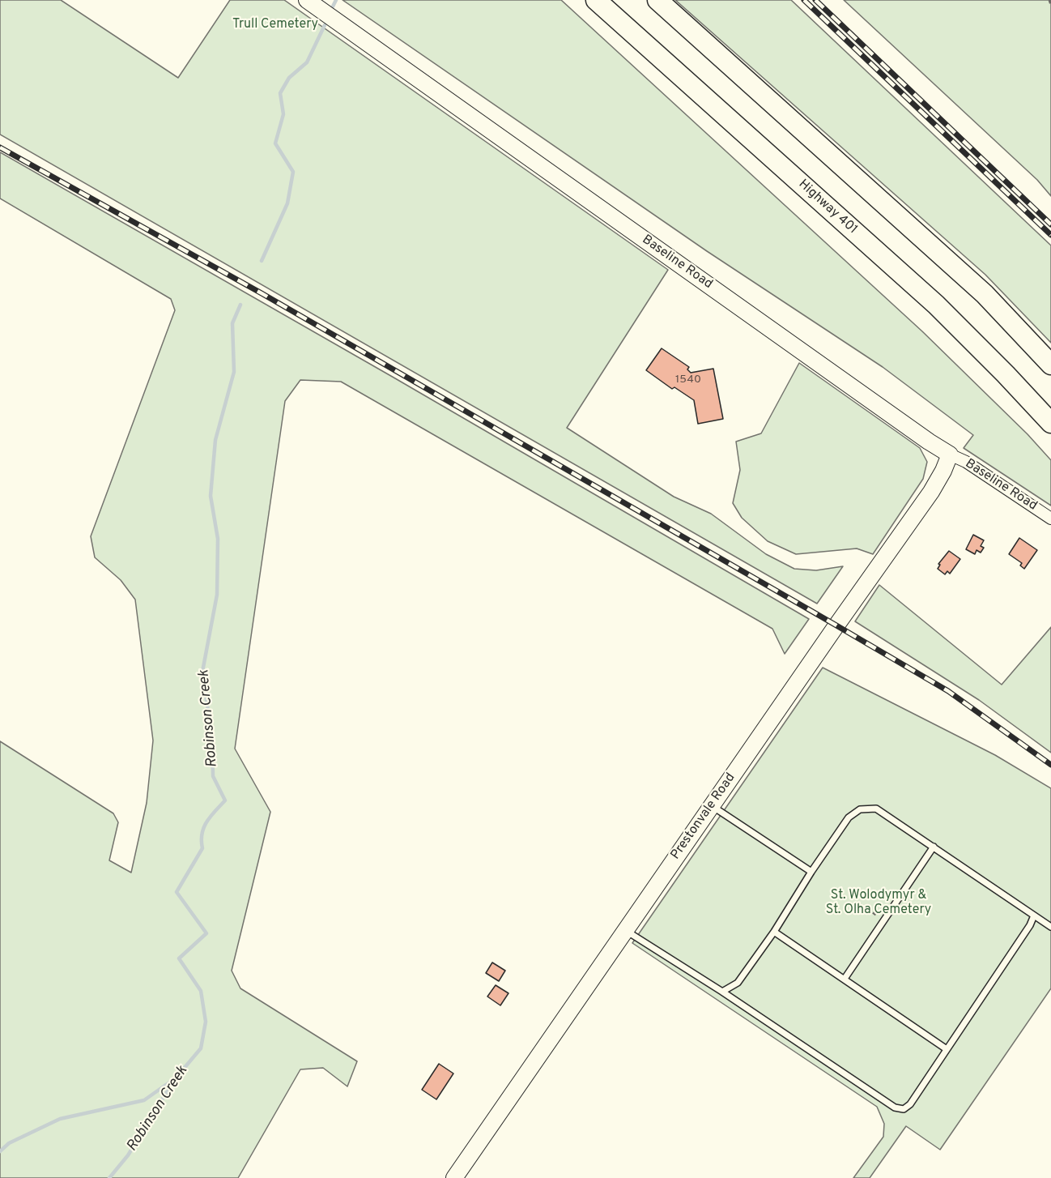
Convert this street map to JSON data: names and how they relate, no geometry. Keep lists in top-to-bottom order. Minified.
{"streets":{"highway":["Highway 401"],"street":["Baseline Road","Prestonvale Road"]},"crossings":[["Baseline Road","Prestonvale Road"]],"water":["Robinson Creek"],"parks":["Trull Cemetery","St. Wolodymyr & St. Olha Cemetery"],"house_numbers":["1540"]}
